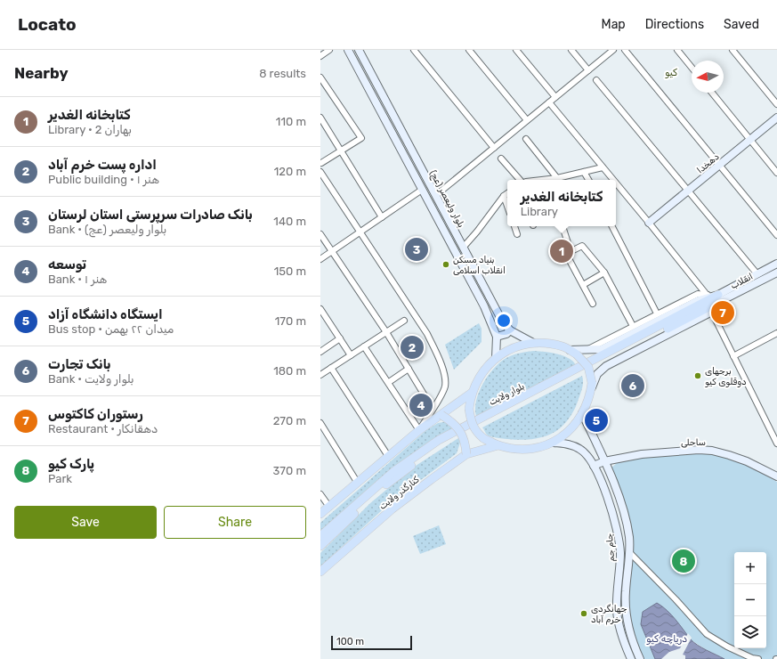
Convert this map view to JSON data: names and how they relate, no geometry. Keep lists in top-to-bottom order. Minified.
{"streets":{"main road":["دهخدا","بلوار ولیعصر (عج)","انقلاب","بلوار ولایت","ساحلی","کنارگذر ولایت","جام جم"]},"crossings":[["بلوار ولیعصر (عج)","انقلاب"],["بلوار ولیعصر (عج)","کنارگذر ولایت"],["بلوار ولیعصر (عج)","جام جم"],["انقلاب","بلوار ولایت"],["انقلاب","کنارگذر ولایت"],["انقلاب","جام جم"],["ساحلی","جام جم"],["کنارگذر ولایت","جام جم"]],"districts":["کیو"],"water":["دریاچه کیو"],"places":["بنیاد مسکن انقلاب اسلامی","برجهای دوقلوی کیو","جهانگردى خرم آباد"],"scale_bar":"100 m","north":"left","page":{"header":"Locato","nav":["Map","Directions","Saved"],"heading":["Nearby","8 results"],"list":[{"mark":"1","name":"کتابخانه الغدیر","note":"Library · بهاران 2","value":"110 m"},{"mark":"2","name":"اداره پست خرم آباد","note":"Public building · هنر ۱","value":"120 m"},{"mark":"3","name":"بانک صادرات سرپرستی استان لرستان","note":"Bank · بلوار ولیعصر (عج)","value":"140 m"},{"mark":"4","name":"توسعه","note":"Bank · هنر ۱","value":"150 m"},{"mark":"5","name":"ایستگاه دانشگاه آزاد","note":"Bus stop · میدان ۲۲ بهمن","value":"170 m"},{"mark":"6","name":"بانک تجارت","note":"Bank · بلوار ولایت","value":"180 m"},{"mark":"7","name":"رستوران کاکتوس","note":"Restaurant · دهقانکار","value":"270 m"},{"mark":"8","name":"پارک کیو","note":"Park","value":"370 m"}],"popup":["کتابخانه الغدیر","Library"],"pins":["3","1","7","2","6","4","5","8"],"buttons":["Save","Share"],"map_buttons":["+","−"],"scale":"100 m"}}
